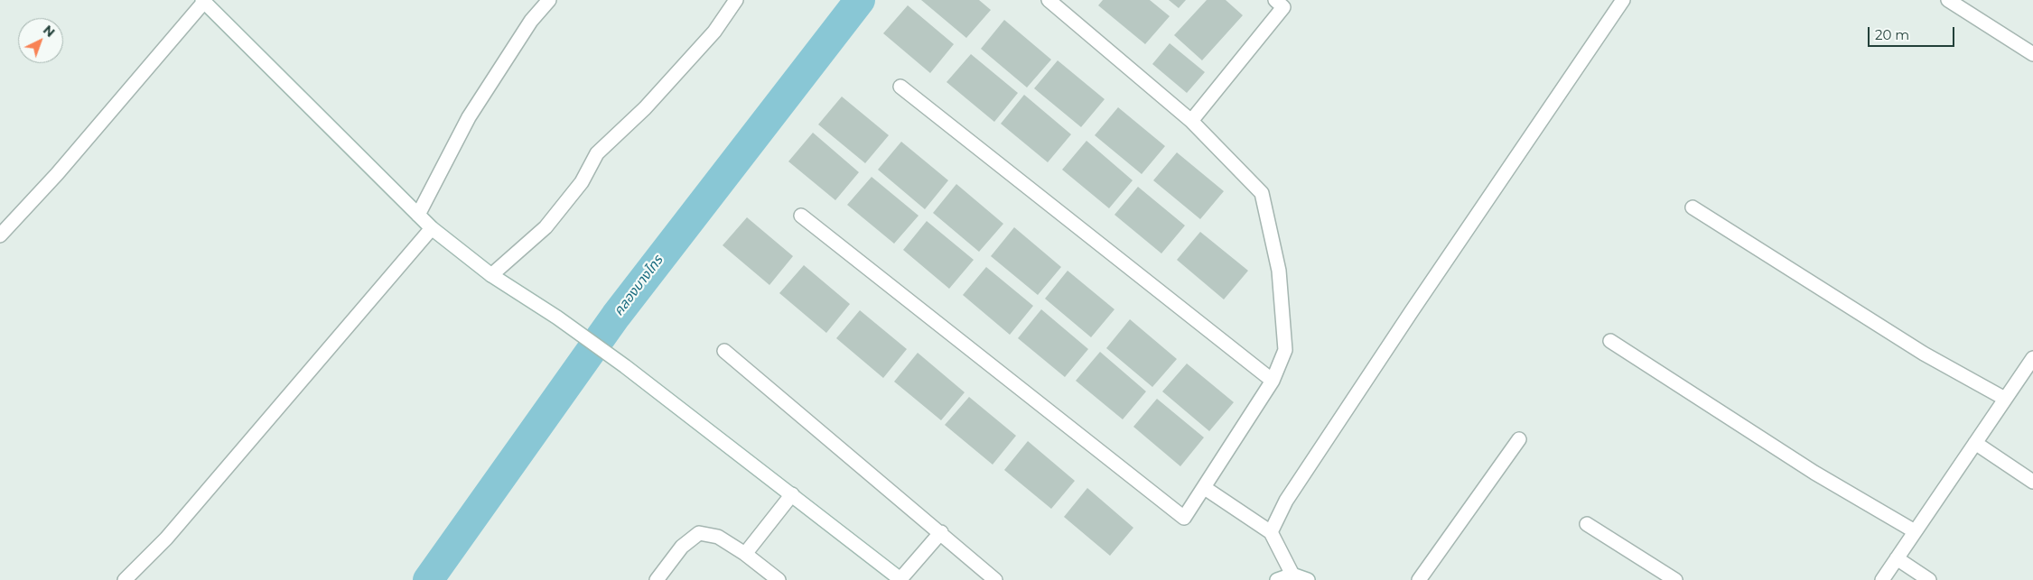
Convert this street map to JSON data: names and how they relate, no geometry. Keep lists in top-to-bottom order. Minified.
{"water":["คลองบางไทร"],"scale_bar":"20 m","north":"top right"}
